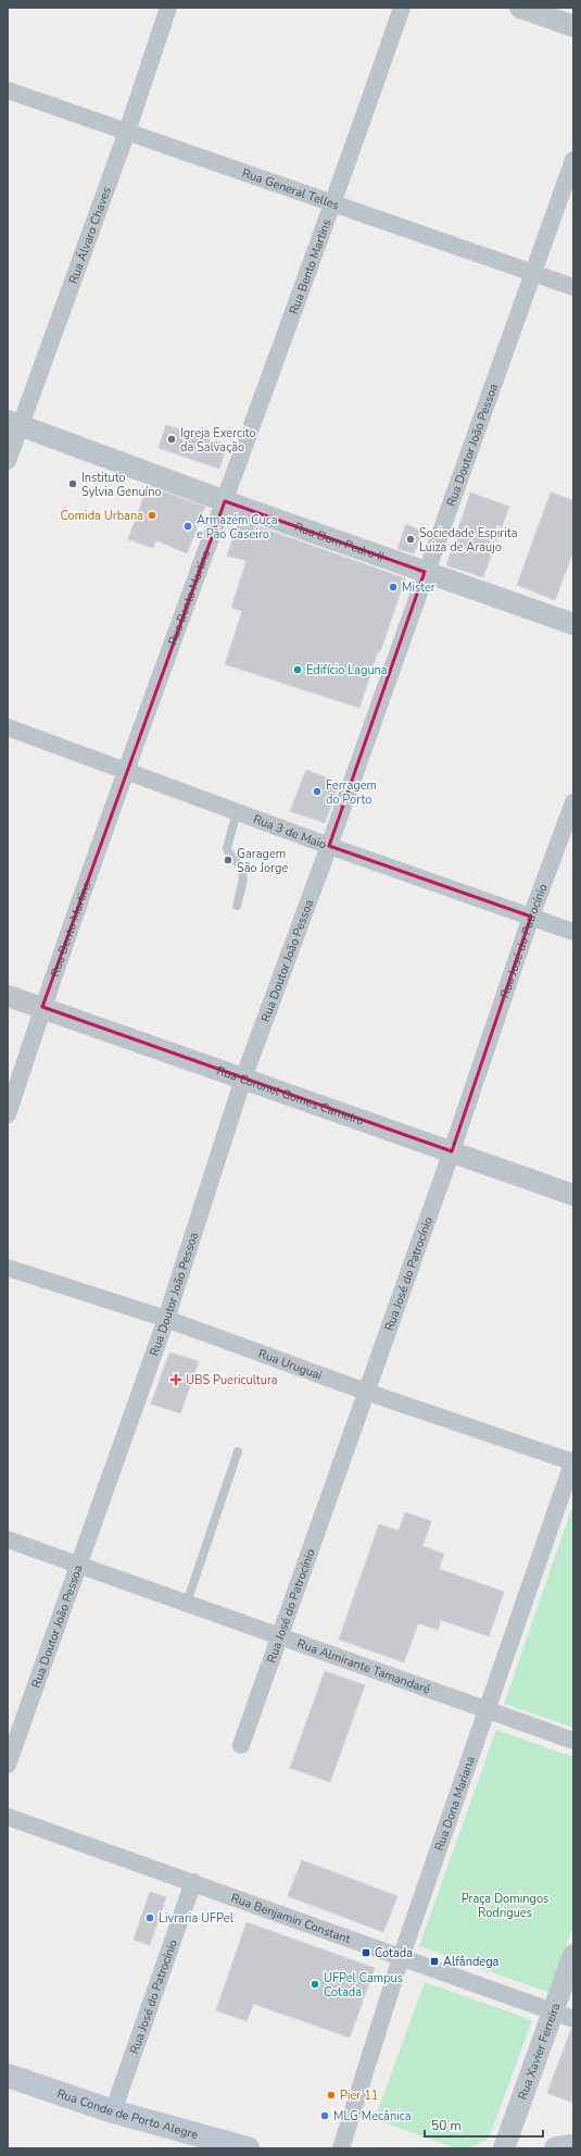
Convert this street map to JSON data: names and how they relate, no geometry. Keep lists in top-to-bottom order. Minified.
{"streets":{"main road":["Rua Conde de Porto Alegre"],"street":["Rua General Telles","Rua Álvaro Chaves","Rua Bento Martins","Rua Doutor João Pessoa","Rua Dom Pedro II","Rua 3 de Maio","Rua José do Patrocínio","Rua Coronel Gomes Carneiro","Rua Uruguai","Rua Almirante Tamandaré","Rua Dona Mariana","Rua Benjamin Constant","Rua Xavier Ferreira"]},"crossings":[["Rua General Telles","Rua Álvaro Chaves"],["Rua General Telles","Rua Bento Martins"],["Rua General Telles","Rua Doutor João Pessoa"],["Rua Álvaro Chaves","Rua Dom Pedro II"],["Rua Bento Martins","Rua Dom Pedro II"],["Rua Bento Martins","Rua 3 de Maio"],["Rua Bento Martins","Rua Coronel Gomes Carneiro"],["Rua Doutor João Pessoa","Rua Dom Pedro II"],["Rua Doutor João Pessoa","Rua 3 de Maio"],["Rua Doutor João Pessoa","Rua Coronel Gomes Carneiro"],["Rua Doutor João Pessoa","Rua Uruguai"],["Rua Doutor João Pessoa","Rua Almirante Tamandaré"],["Rua 3 de Maio","Rua José do Patrocínio"],["Rua José do Patrocínio","Rua Coronel Gomes Carneiro"],["Rua José do Patrocínio","Rua Uruguai"],["Rua José do Patrocínio","Rua Almirante Tamandaré"],["Rua José do Patrocínio","Rua Benjamin Constant"],["Rua José do Patrocínio","Rua Conde de Porto Alegre"],["Rua Uruguai","Rua Dona Mariana"],["Rua Almirante Tamandaré","Rua Dona Mariana"],["Rua Dona Mariana","Rua Benjamin Constant"],["Rua Benjamin Constant","Rua Xavier Ferreira"]],"parks":["Praça Domingos Rodrigues"],"places":{"other":["Igreja Exercito da Salvação","Instituto Sylvia Genuíno","Comida Urbana","Armazém Cuca e Pão Caseiro","Sociedade Espirita Luiza de Araujo","Mister","Edifício Laguna","Ferragem do Porto","Garagem São Jorge","Livraria UFPel","UFPel Campus Cotada","Pier 11","MLG Mecânica"],"health":["UBS Puericultura"],"transit":["Cotada","Alfândega"]},"scale_bar":"50 m"}
